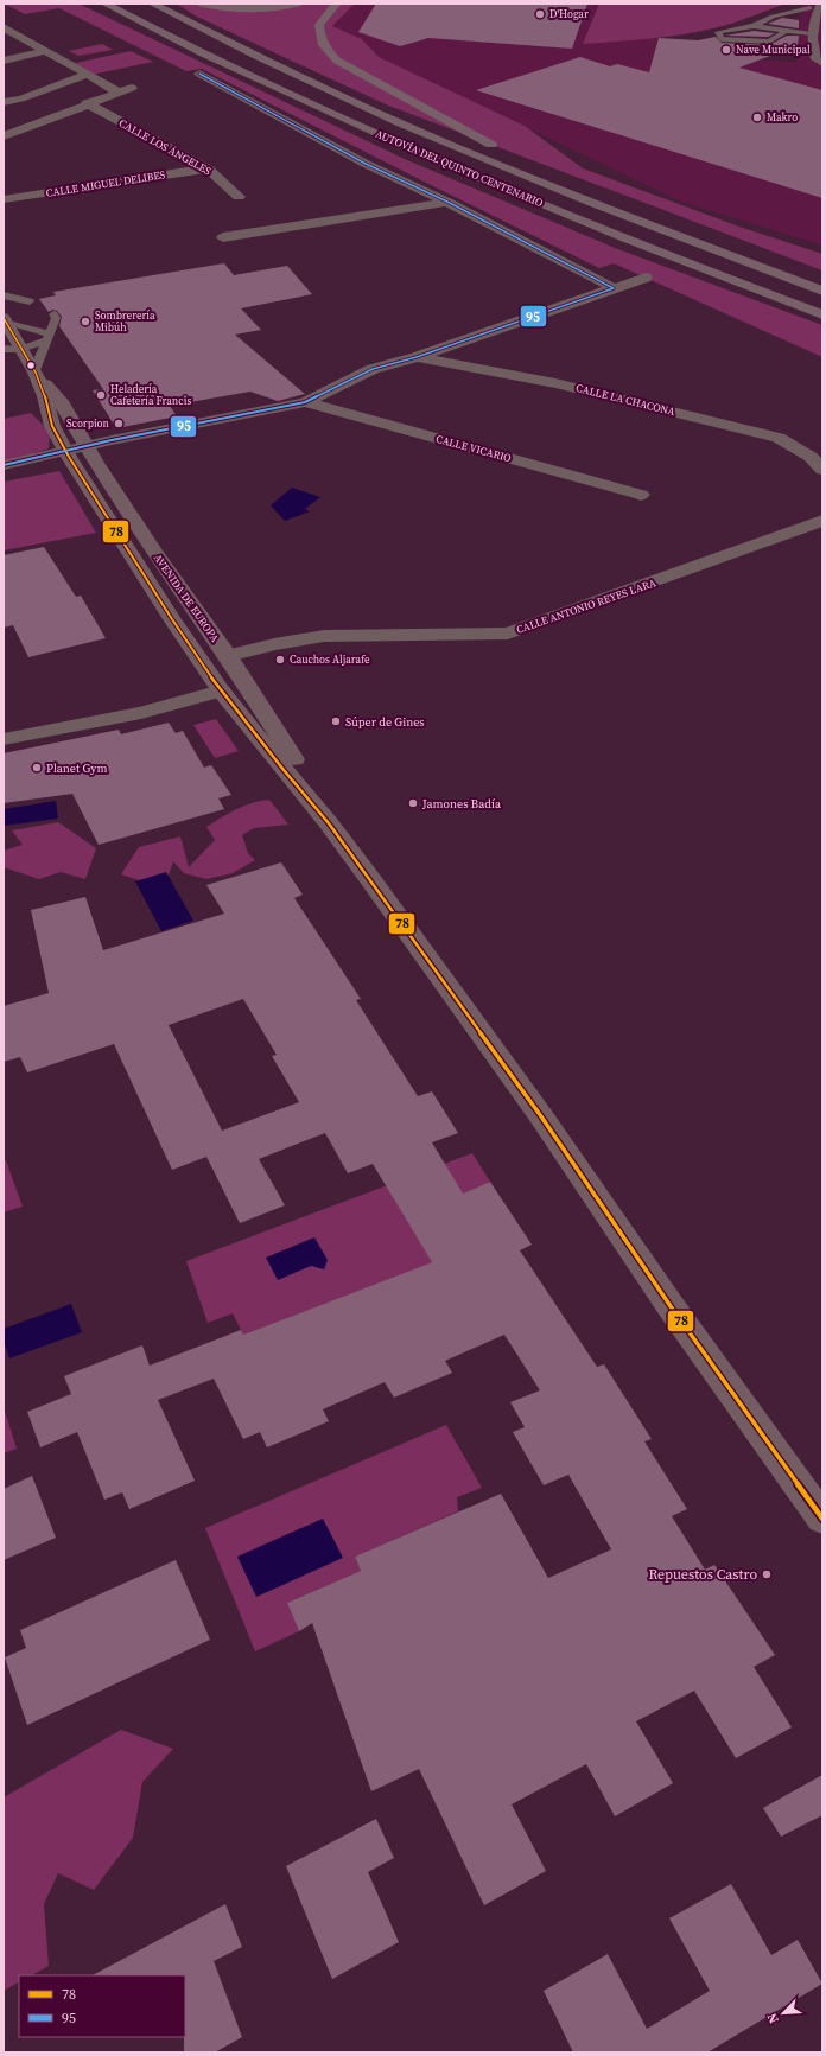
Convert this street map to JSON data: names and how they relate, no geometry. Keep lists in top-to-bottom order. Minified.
{"streets":{"highway":["AUTOVÍA DEL QUINTO CENTENARIO"],"main road":["AVENIDA DE EUROPA"],"street":["CALLE LOS ÁNGELES","CALLE MIGUEL DELIBES","CALLE LA CHACONA","CALLE VICARIO","CALLE ANTONIO REYES LARA"]},"crossings":[["CALLE LOS ÁNGELES","CALLE MIGUEL DELIBES"],["AVENIDA DE EUROPA","CALLE ANTONIO REYES LARA"]],"places":["D'Hogar","Nave Municipal","Makro","Sombrerería Mibúh","Heladería Cafetería Francis","Scorpion","Cauchos Aljarafe","Súper de Gines","Planet Gym","Jamones Badía","Repuestos Castro"],"lines":["transit line 95","transit line 78"],"legend":["78","95"],"north":"bottom left"}
